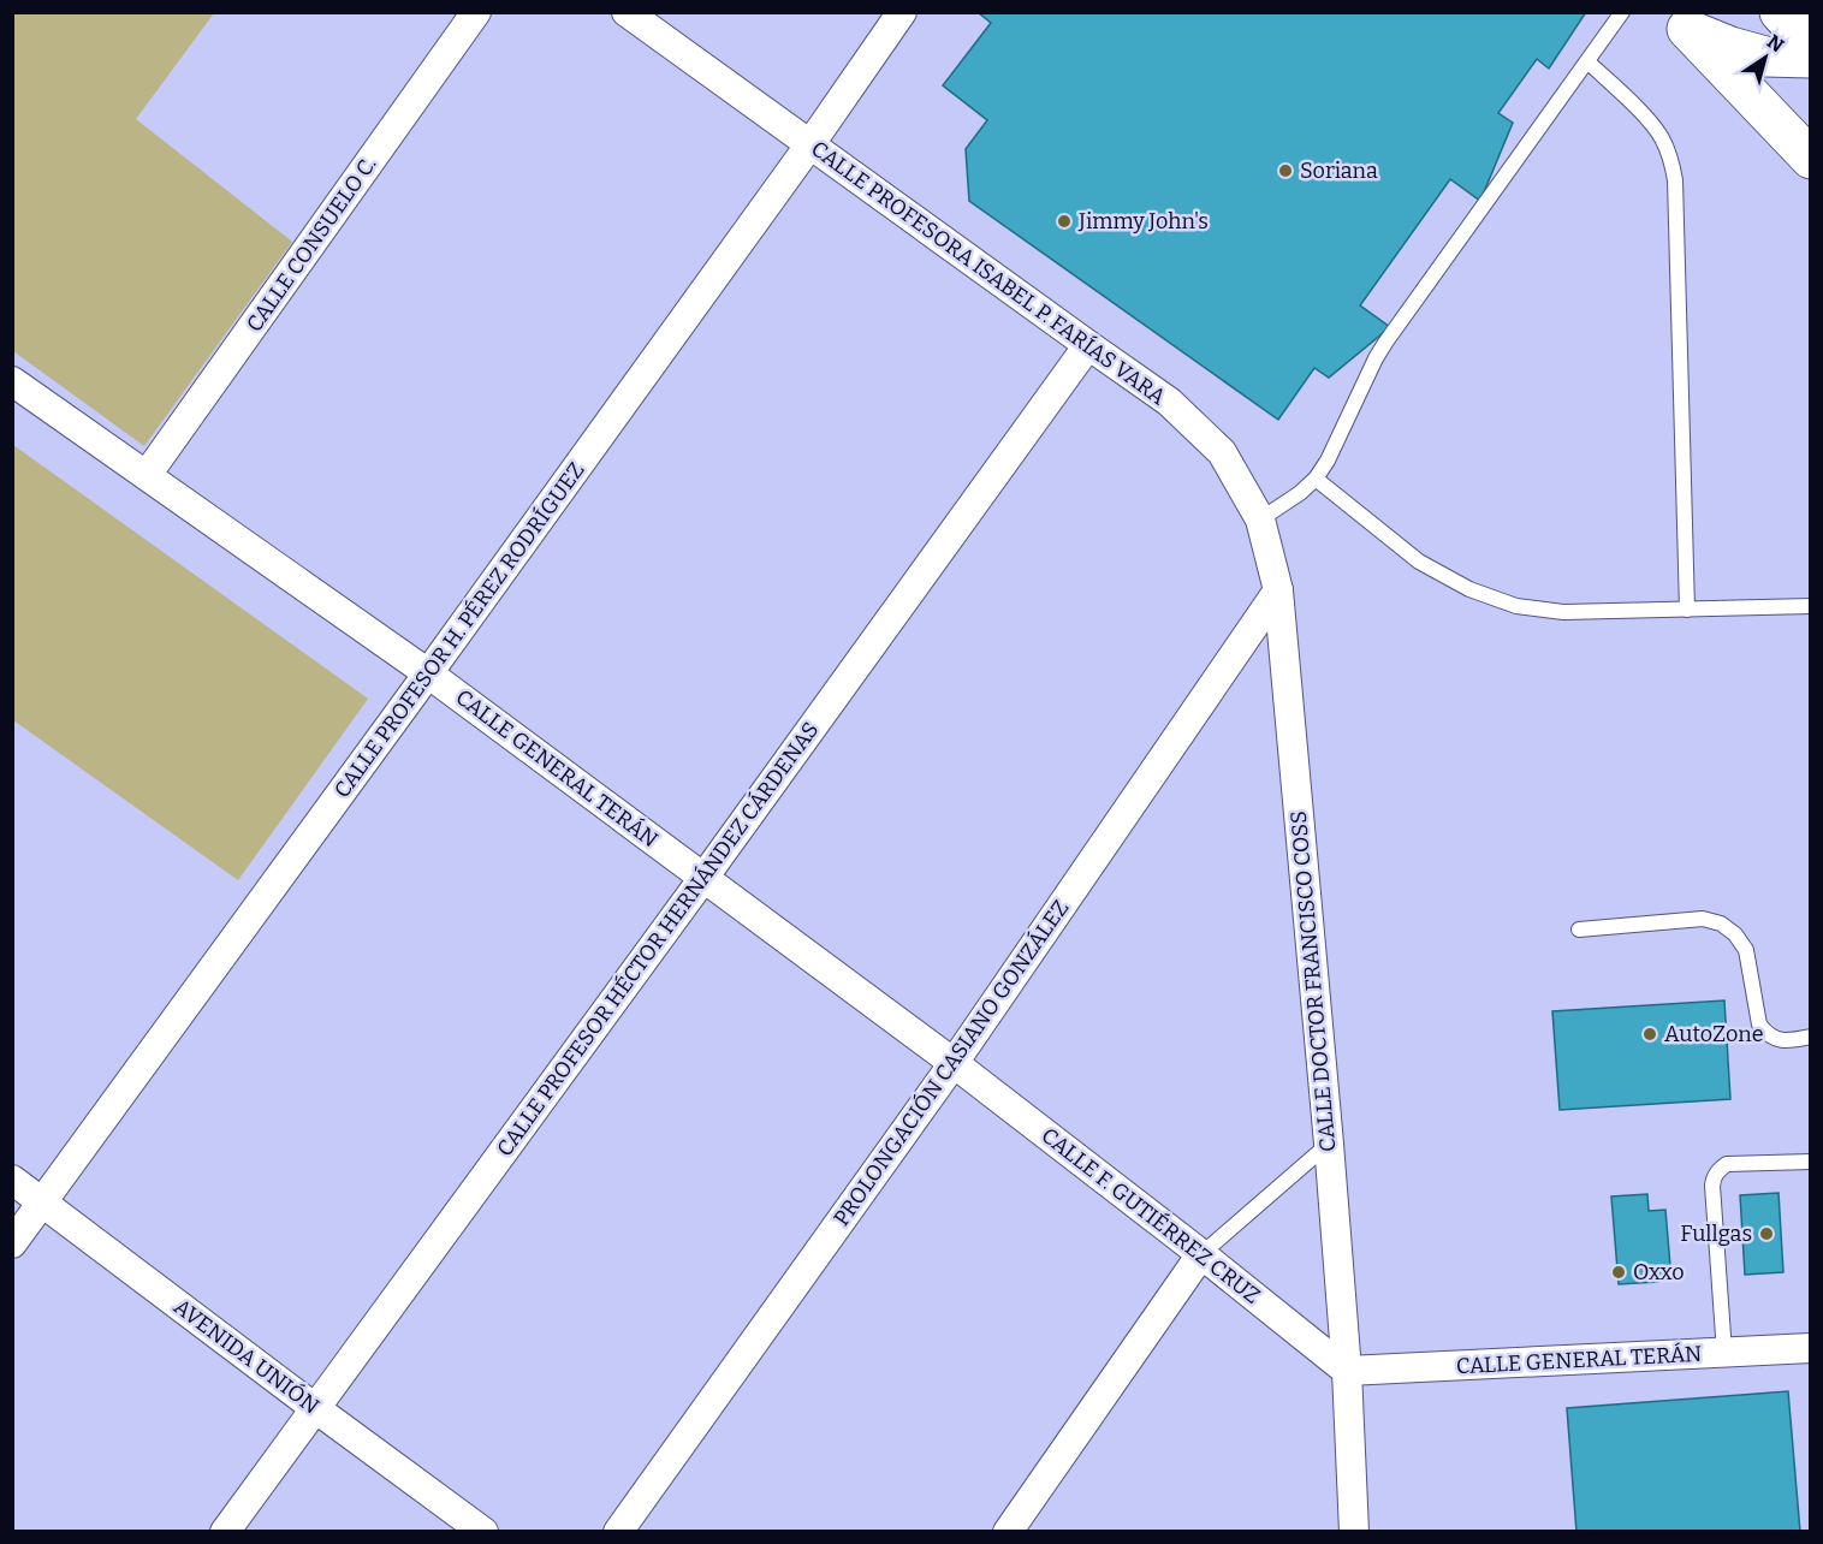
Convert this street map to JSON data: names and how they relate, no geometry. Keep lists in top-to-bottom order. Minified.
{"streets":{"street":["CALLE CONSUELO C.","CALLE PROFESORA ISABEL P. FARÍAS VARA","CALLE PROFESOR H. PÉREZ RODRÍGUEZ","CALLE GENERAL TERÁN","CALLE PROFESOR HÉCTOR HERNÁNDEZ CÁRDENAS","CALLE DOCTOR FRANCISCO COSS","PROLONGACIÓN CASIANO GONZÁLEZ","CALLE F. GUTIÉRREZ CRUZ","AVENIDA UNIÓN"]},"crossings":[["CALLE CONSUELO C.","CALLE GENERAL TERÁN"],["CALLE PROFESORA ISABEL P. FARÍAS VARA","CALLE PROFESOR H. PÉREZ RODRÍGUEZ"],["CALLE PROFESORA ISABEL P. FARÍAS VARA","CALLE PROFESOR HÉCTOR HERNÁNDEZ CÁRDENAS"],["CALLE PROFESORA ISABEL P. FARÍAS VARA","CALLE DOCTOR FRANCISCO COSS"],["CALLE PROFESORA ISABEL P. FARÍAS VARA","PROLONGACIÓN CASIANO GONZÁLEZ"],["CALLE PROFESOR H. PÉREZ RODRÍGUEZ","CALLE GENERAL TERÁN"],["CALLE PROFESOR H. PÉREZ RODRÍGUEZ","AVENIDA UNIÓN"],["CALLE GENERAL TERÁN","CALLE PROFESOR HÉCTOR HERNÁNDEZ CÁRDENAS"],["CALLE GENERAL TERÁN","CALLE DOCTOR FRANCISCO COSS"],["CALLE GENERAL TERÁN","PROLONGACIÓN CASIANO GONZÁLEZ"],["CALLE GENERAL TERÁN","CALLE F. GUTIÉRREZ CRUZ"],["CALLE PROFESOR HÉCTOR HERNÁNDEZ CÁRDENAS","AVENIDA UNIÓN"],["CALLE DOCTOR FRANCISCO COSS","PROLONGACIÓN CASIANO GONZÁLEZ"],["CALLE DOCTOR FRANCISCO COSS","CALLE F. GUTIÉRREZ CRUZ"],["PROLONGACIÓN CASIANO GONZÁLEZ","CALLE F. GUTIÉRREZ CRUZ"]],"places":["Soriana","Jimmy John's","AutoZone","Fullgas","Oxxo"],"north":"top right"}
